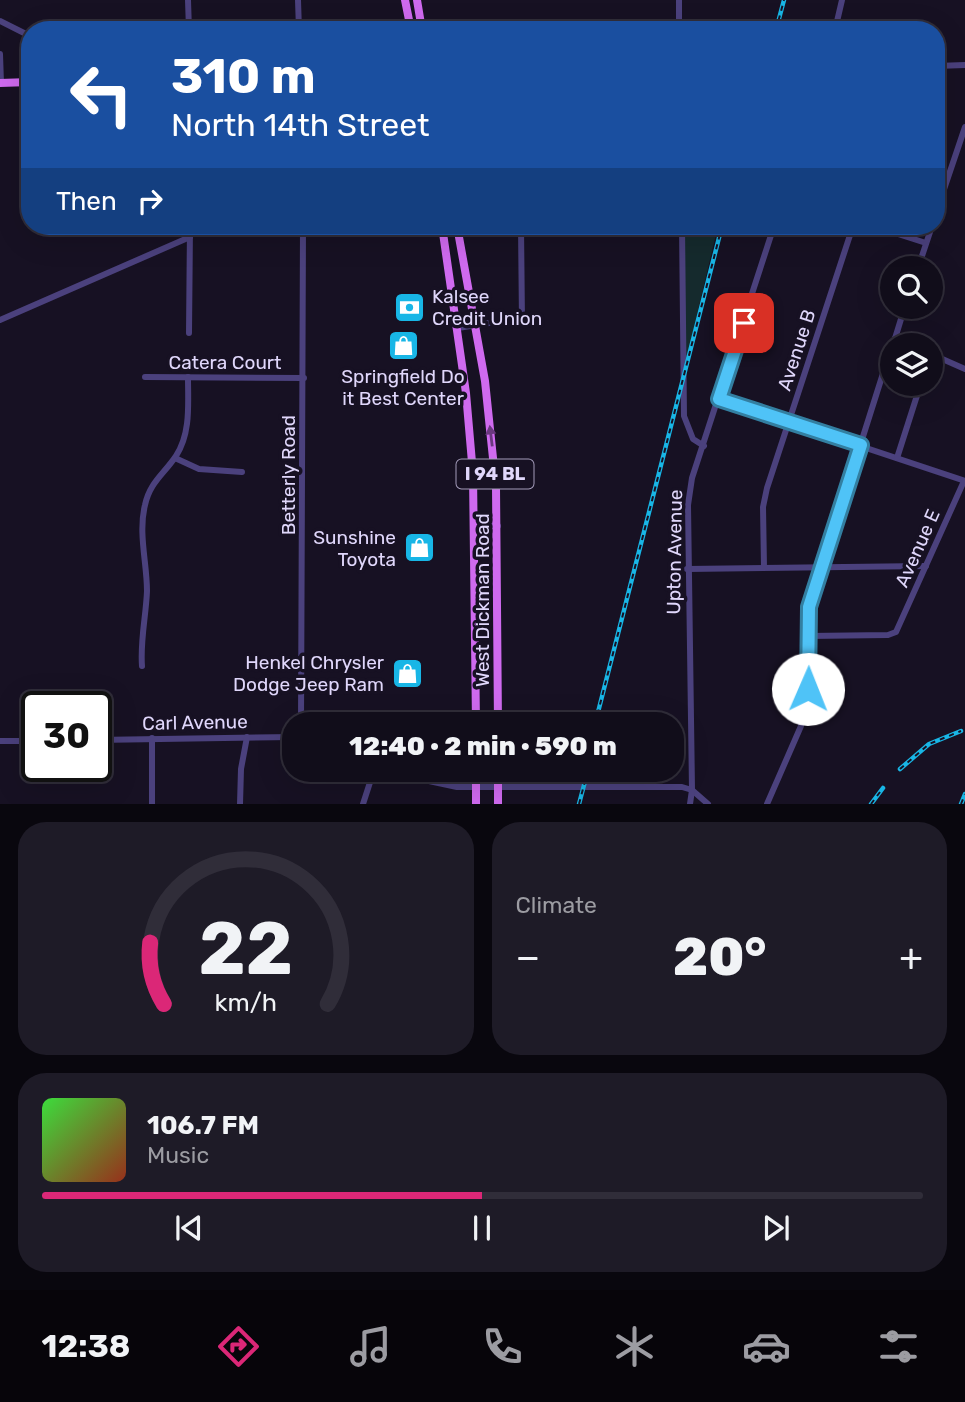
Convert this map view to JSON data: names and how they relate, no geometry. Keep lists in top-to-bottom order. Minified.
{"streets":{"main road":["I 94 BL","West Dickman Road"],"street":["Avenue B","Catera Court","Betterly Road","Avenue E","Upton Avenue","Carl Avenue"]},"crossings":[["Catera Court","Betterly Road"]],"places":{"bank":["Kalsee Credit Union"],"shop":["Springfield Do it Best Center","Sunshine Toyota","Henkel Chrysler Dodge Jeep Ram"]},"page":{"turn":["310 m","North 14th Street"],"then":"Then","limit":"30","trip":"12:40 · 2 min · 590 m","tile":"Climate","heat":["−","20°","+"],"song":["106.7 FM","Music"],"tabs":"12:38","gauge":["22","km/h"]}}
